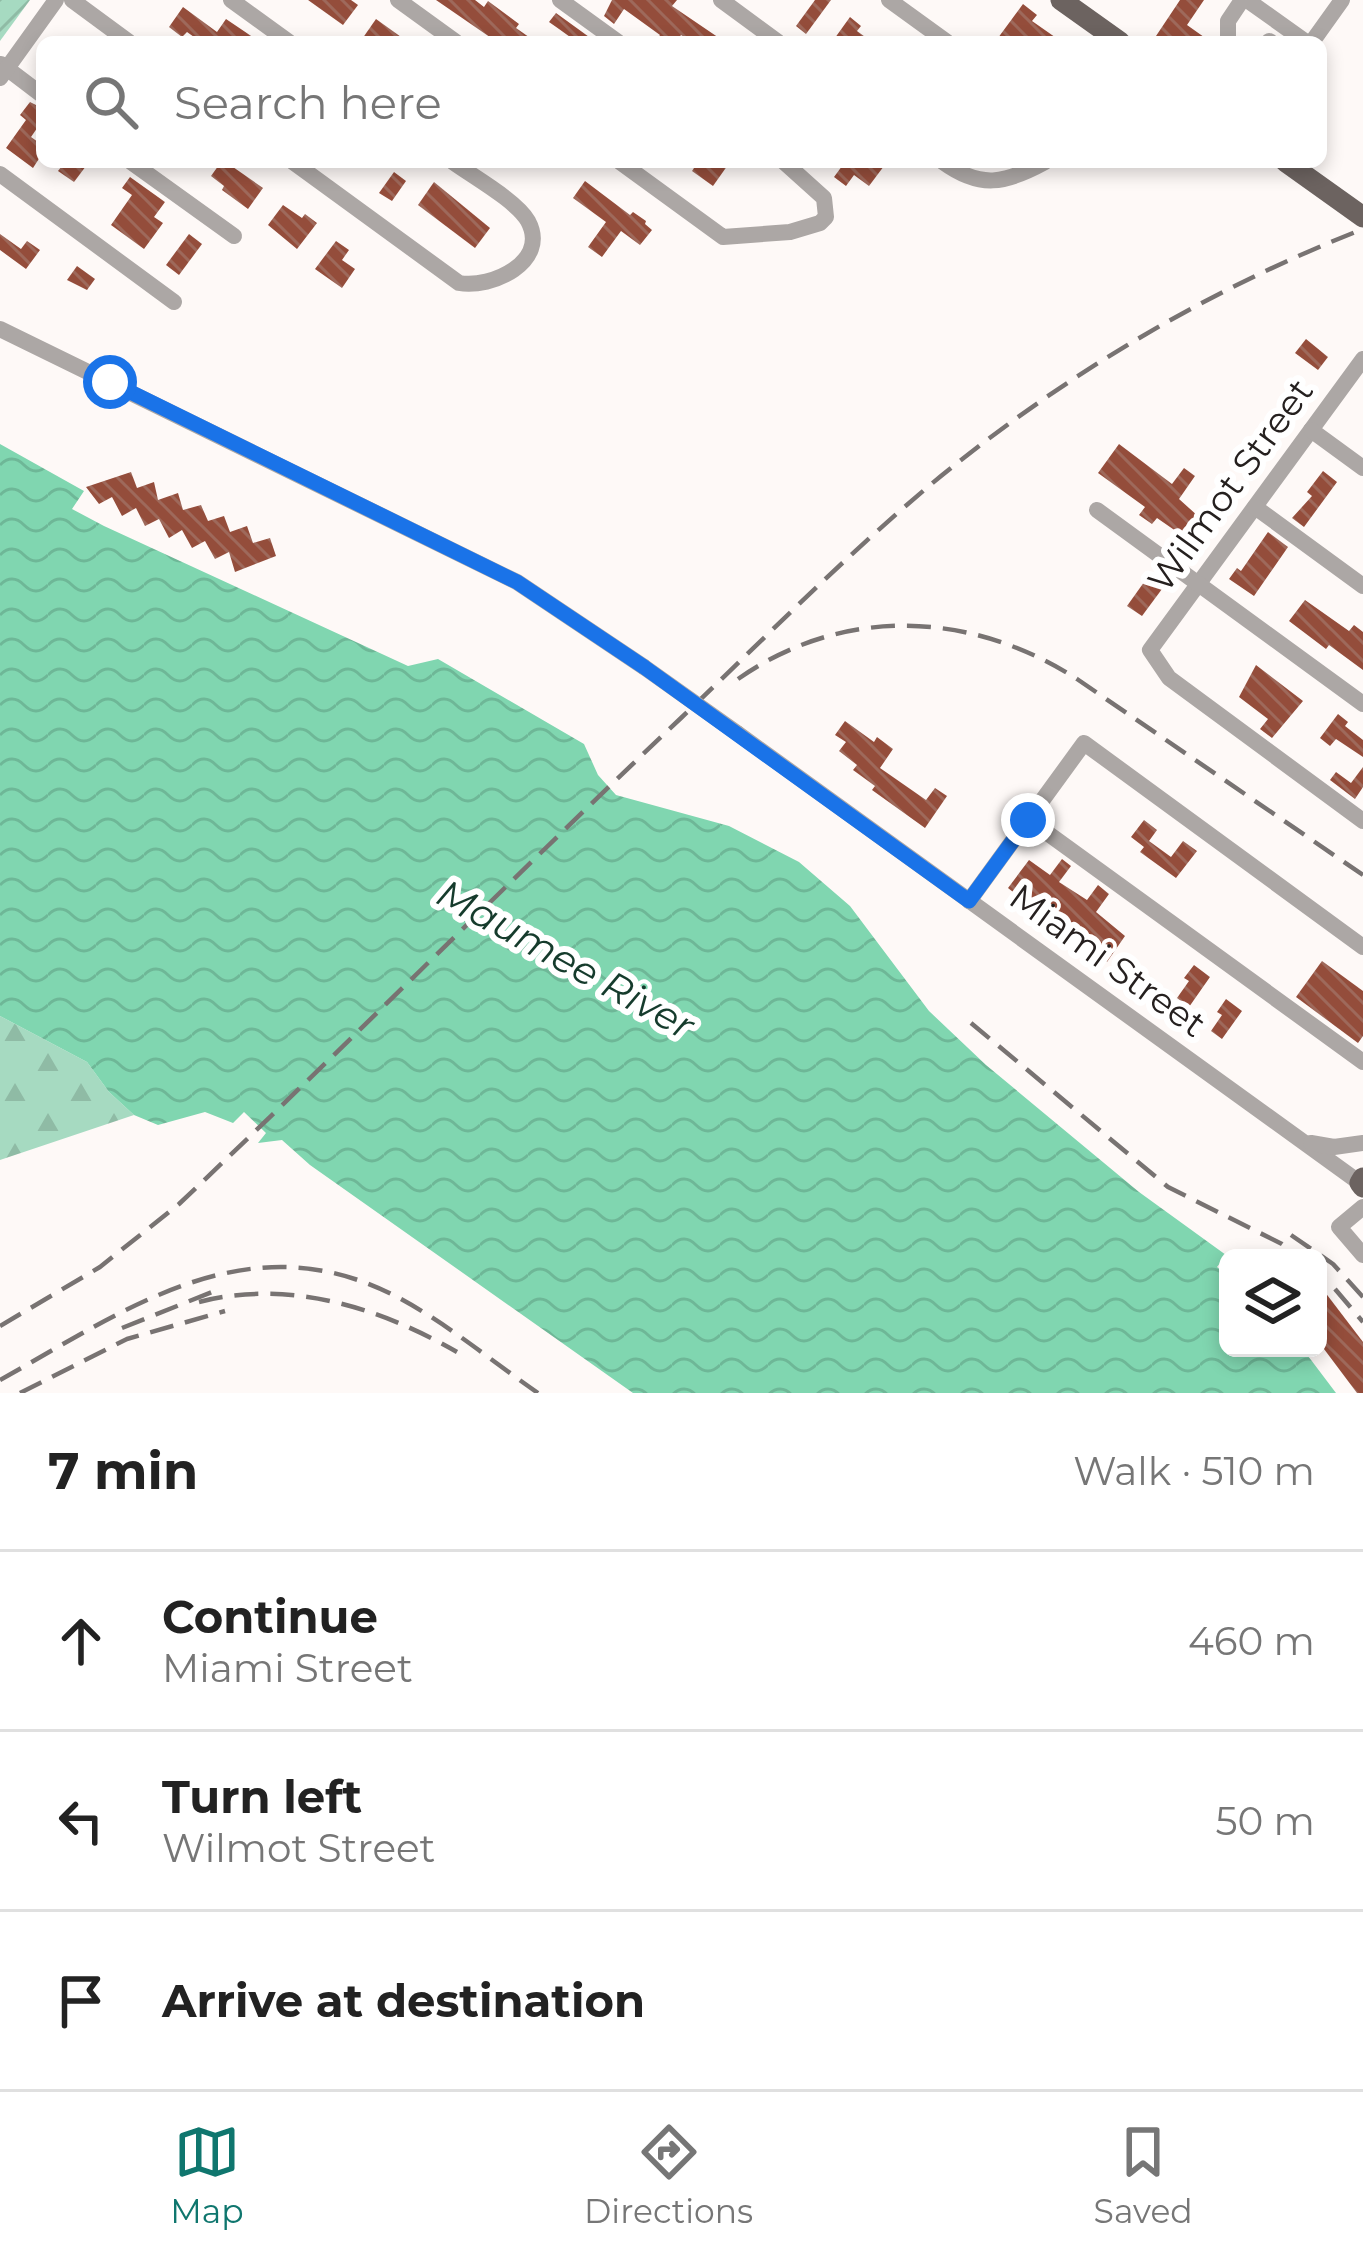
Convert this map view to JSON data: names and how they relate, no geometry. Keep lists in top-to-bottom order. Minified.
{"streets":{"street":["Wilmot Street","Miami Street"]},"water":["Maumee River"],"page":{"search":"Search here","heading":["7 min","Walk · 510 m"],"list":[["Continue","Miami Street","460 m"],["Turn left","Wilmot Street","50 m"],"Arrive at destination"],"nav":["Map","Directions","Saved"]}}
